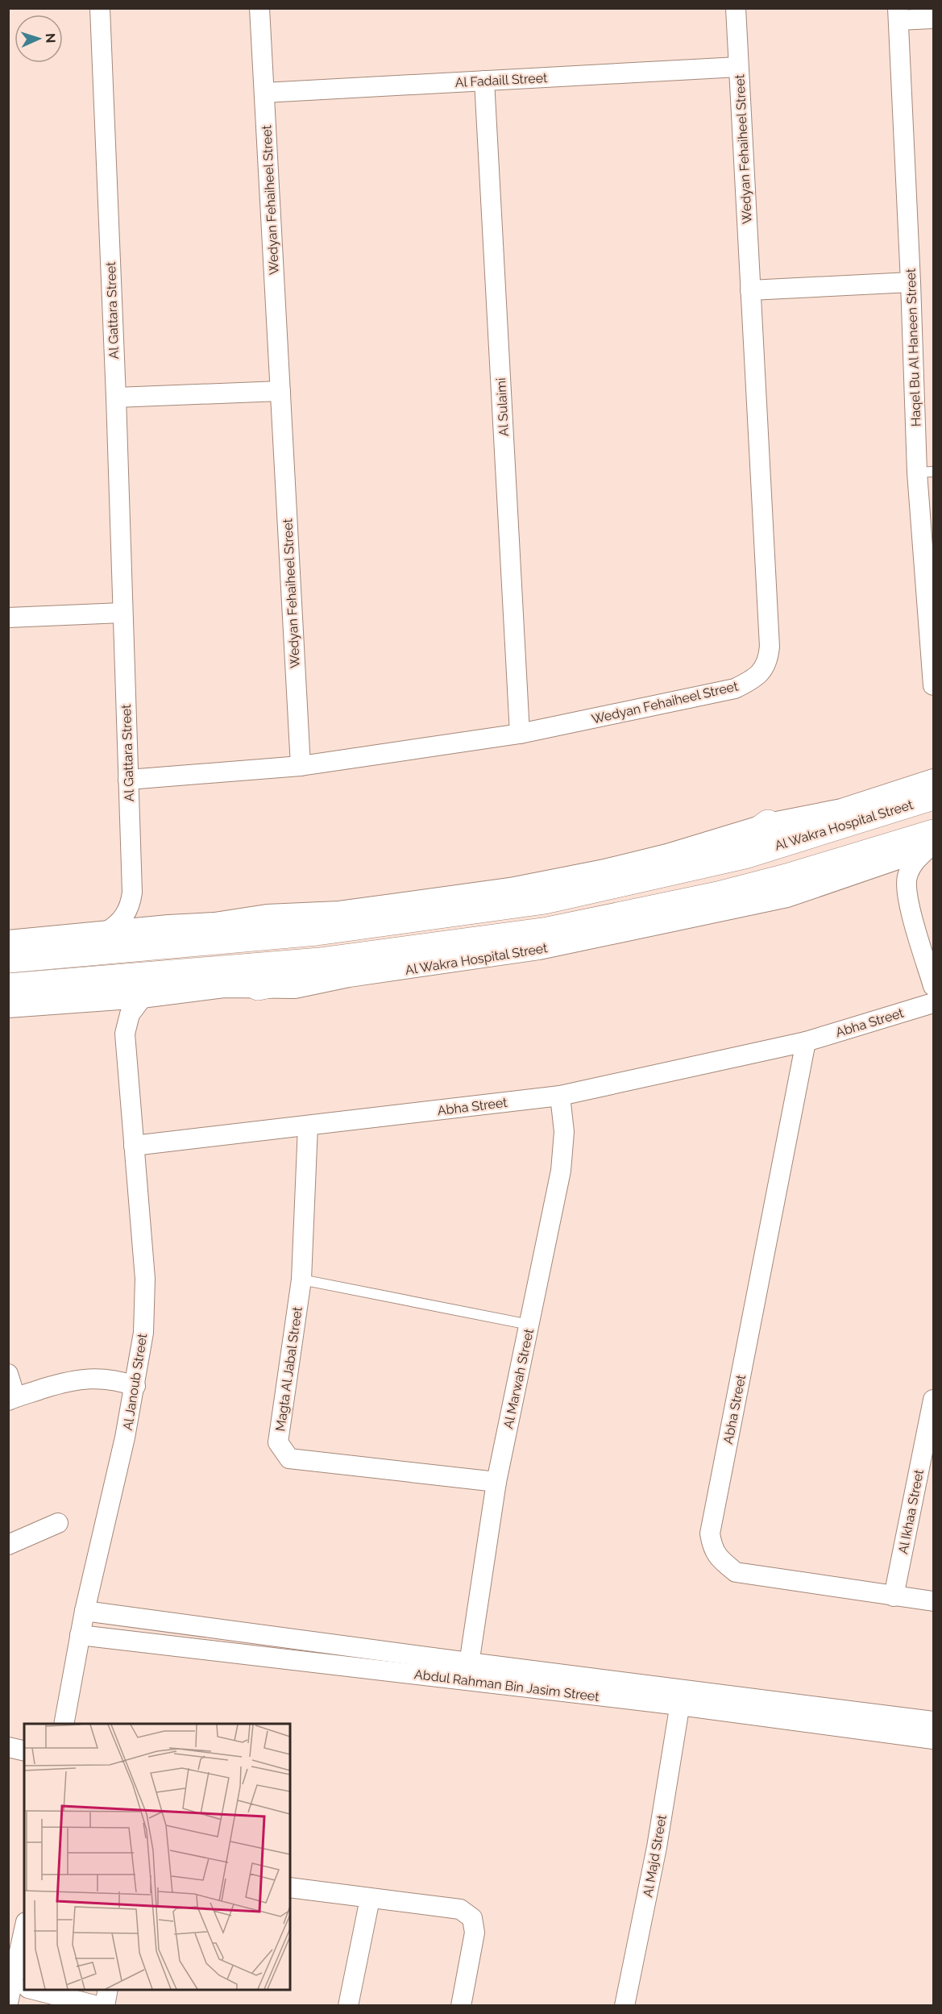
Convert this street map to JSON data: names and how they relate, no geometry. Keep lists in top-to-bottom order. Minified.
{"streets":{"street":["Al Fadaill Street","Wedyan Fehaiheel Street","Al Gattara Street","Haqel Bu Al Haneen Street","Al Sulaimi","Al Wakra Hospital Street","Abha Street","Magta Al Jabal Street","Al Marwah Street","Al Janoub Street","Al Ikhaa Street","Abdul Rahman Bin Jasim Street","Al Majd Street"]},"crossings":[["Al Fadaill Street","Wedyan Fehaiheel Street"],["Al Fadaill Street","Al Sulaimi"],["Wedyan Fehaiheel Street","Al Gattara Street"],["Wedyan Fehaiheel Street","Al Sulaimi"],["Al Gattara Street","Al Wakra Hospital Street"],["Al Wakra Hospital Street","Al Janoub Street"],["Abha Street","Magta Al Jabal Street"],["Abha Street","Al Marwah Street"],["Abha Street","Al Janoub Street"],["Abha Street","Al Ikhaa Street"],["Magta Al Jabal Street","Al Marwah Street"],["Al Marwah Street","Abdul Rahman Bin Jasim Street"],["Al Janoub Street","Abdul Rahman Bin Jasim Street"],["Abdul Rahman Bin Jasim Street","Al Majd Street"]],"north":"right"}
